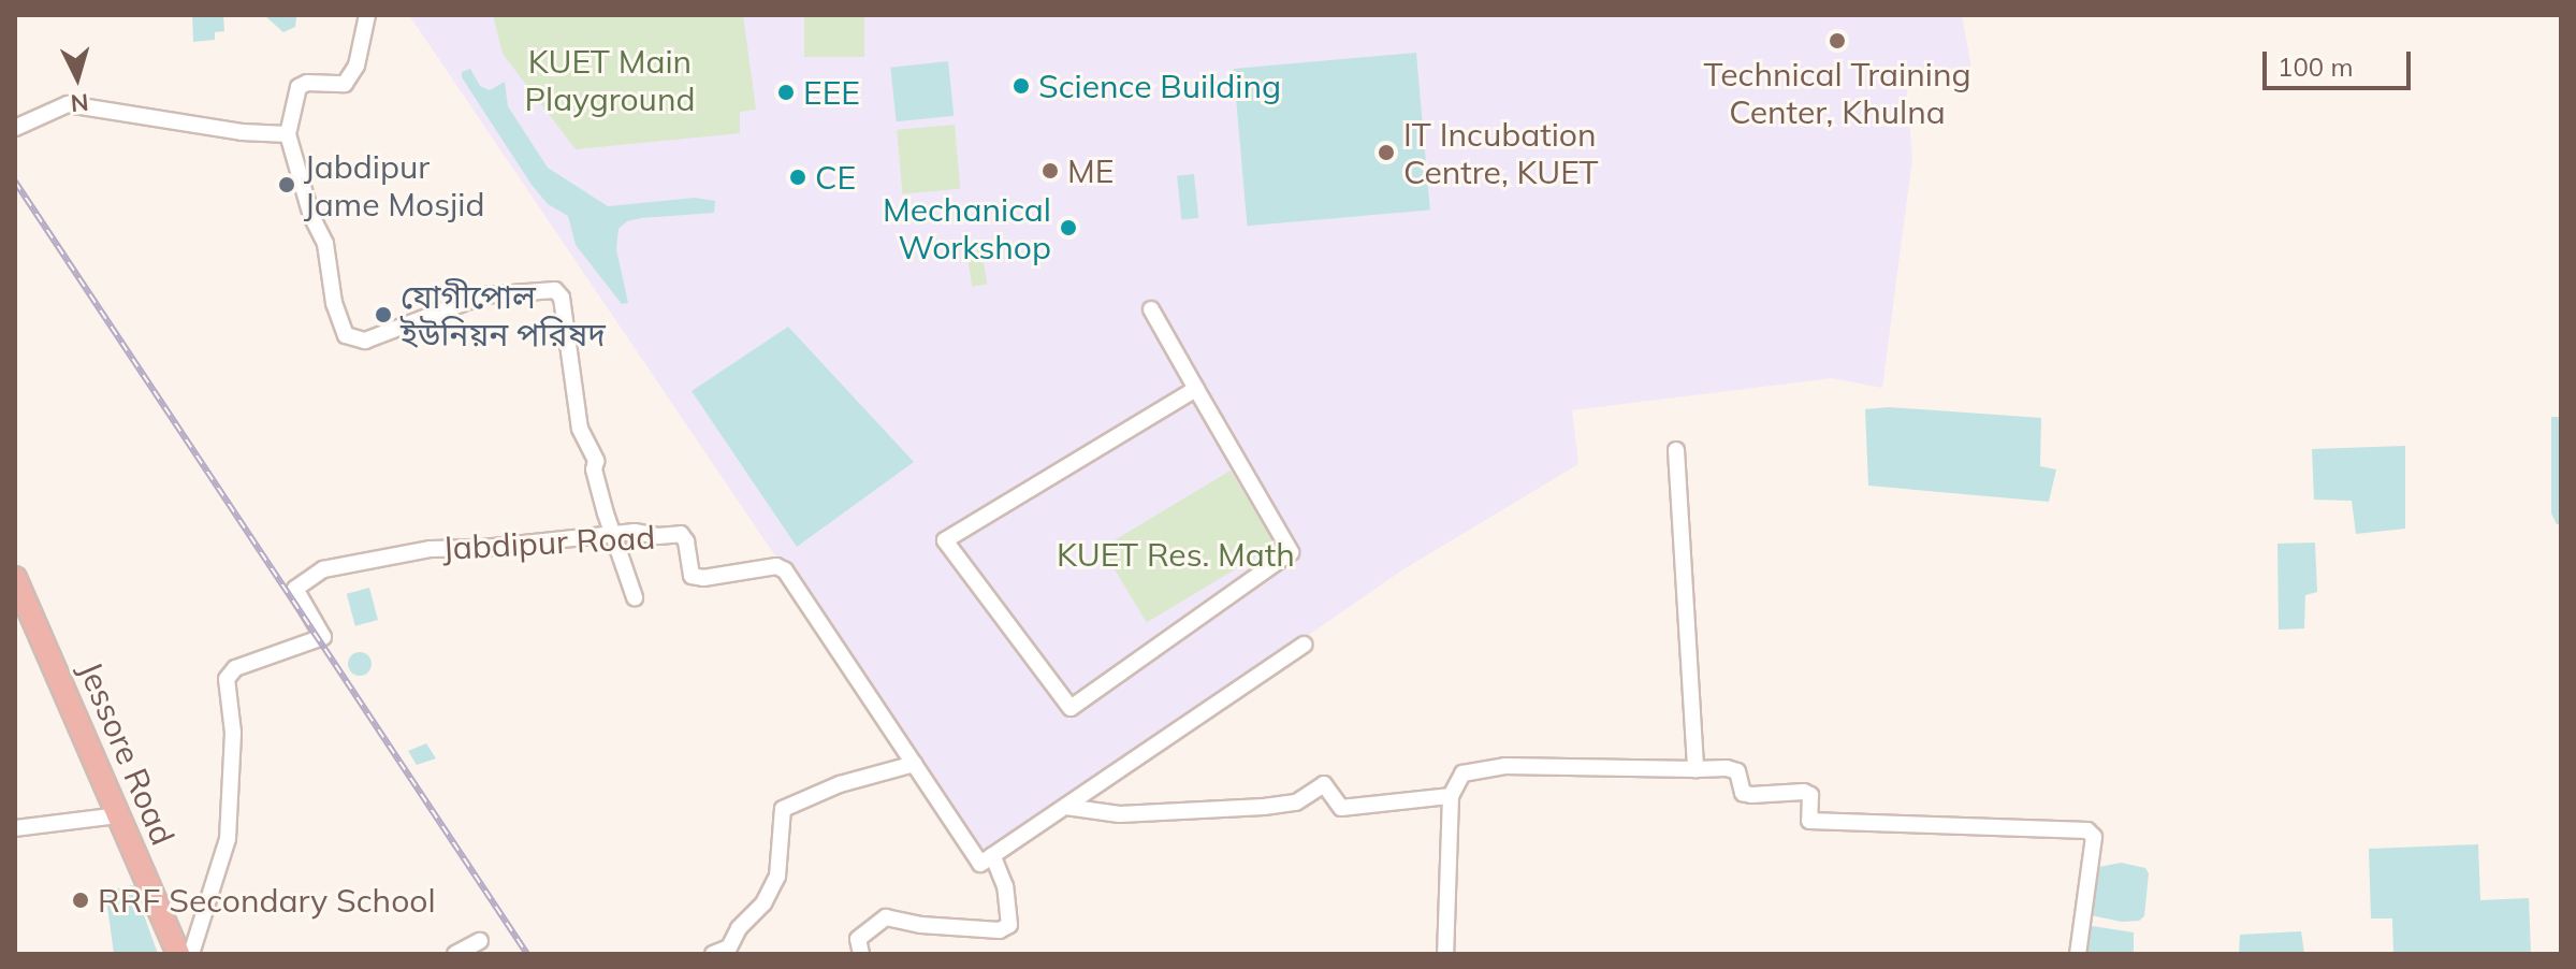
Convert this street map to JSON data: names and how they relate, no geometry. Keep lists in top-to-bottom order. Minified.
{"streets":{"highway":["Jessore Road"],"street":["Jabdipur Road"]},"parks":["KUET Main Playground","KUET Res. Math"],"places":["Technical Training Center, Khulna","Science Building","EEE","IT Incubation Centre, KUET","ME","CE","Jabdipur Jame Mosjid","Mechanical Workshop","যোগীপোল ইউনিয়ন পরিষদ","RRF Secondary School"],"scale_bar":"100 m","north":"bottom"}
